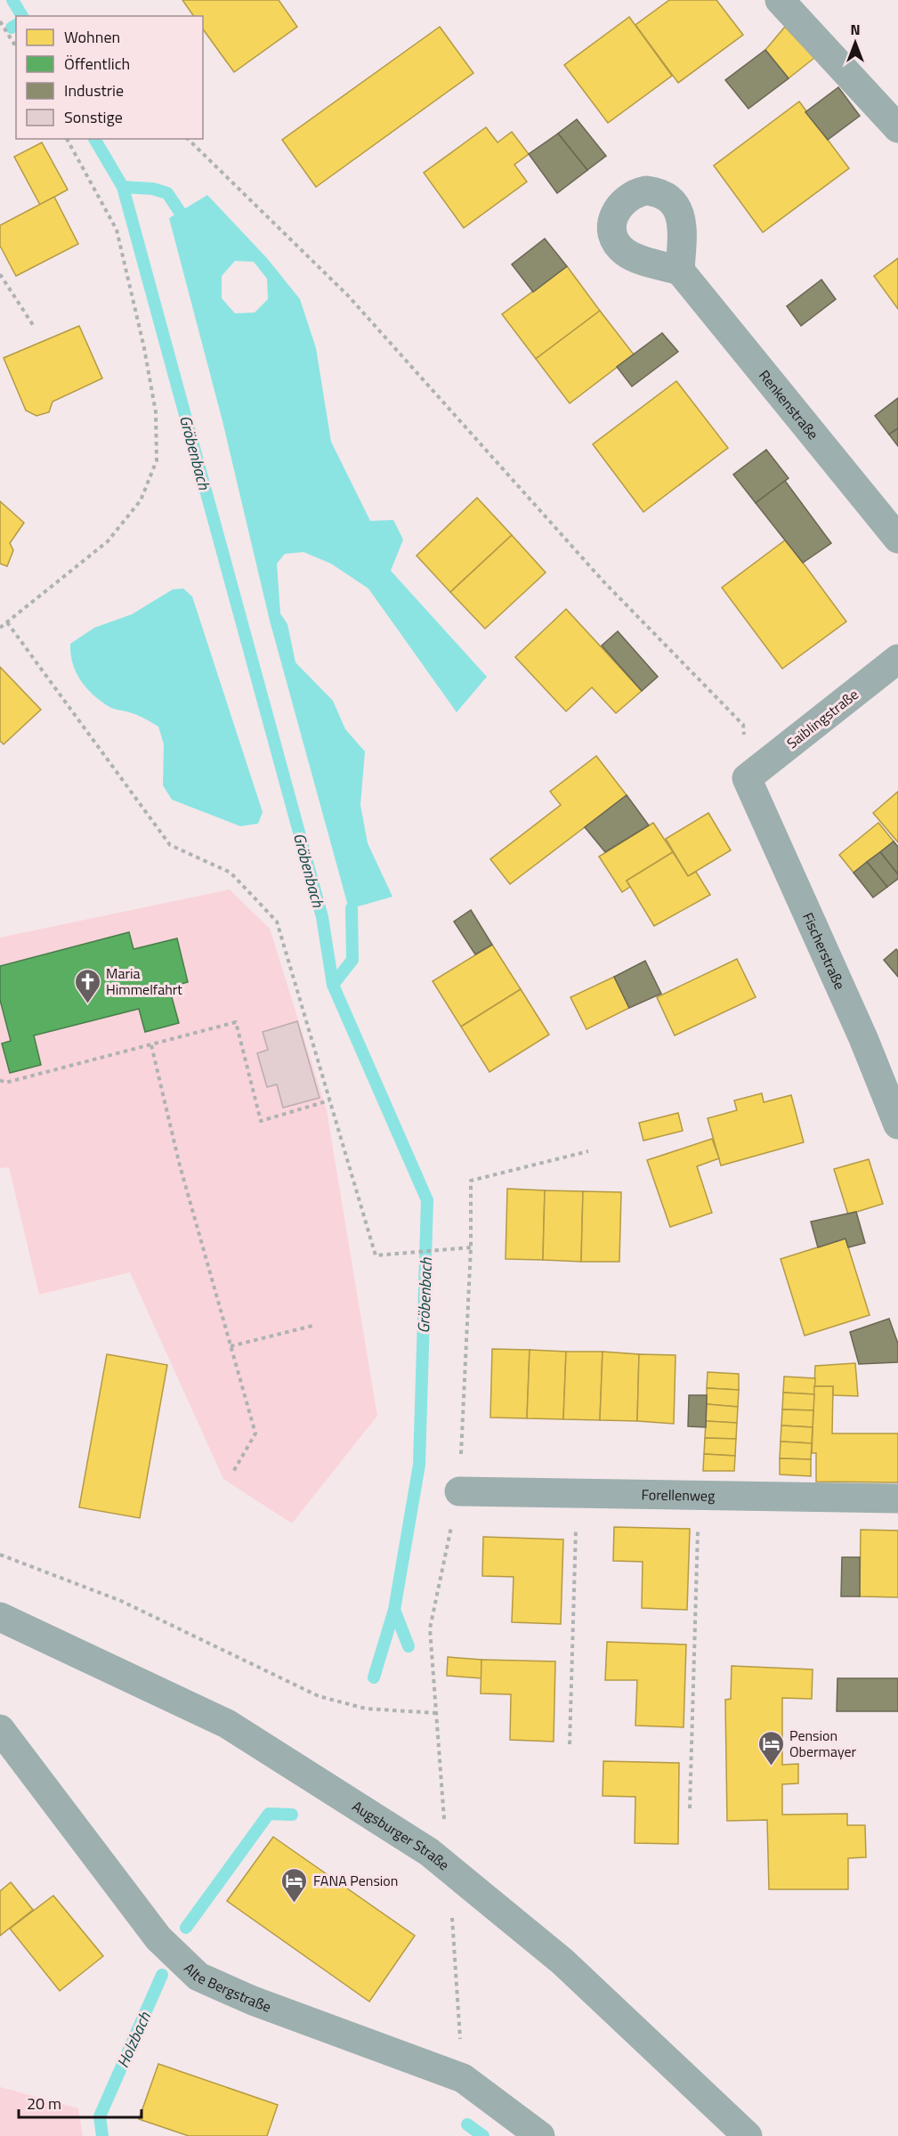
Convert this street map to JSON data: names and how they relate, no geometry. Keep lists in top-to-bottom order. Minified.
{"streets":{"street":["Renkenstraße","Saiblingstraße","Fischerstraße","Forellenweg","Augsburger Straße","Alte Bergstraße"]},"crossings":[["Saiblingstraße","Fischerstraße"]],"water":["Gröbenbach","Holzbach"],"places":{"church":["Maria Himmelfahrt"],"hotel":["Pension Obermayer","FANA Pension"]},"legend":["Wohnen","Öffentlich","Industrie","Sonstige"],"scale_bar":"20 m","north":"top"}
